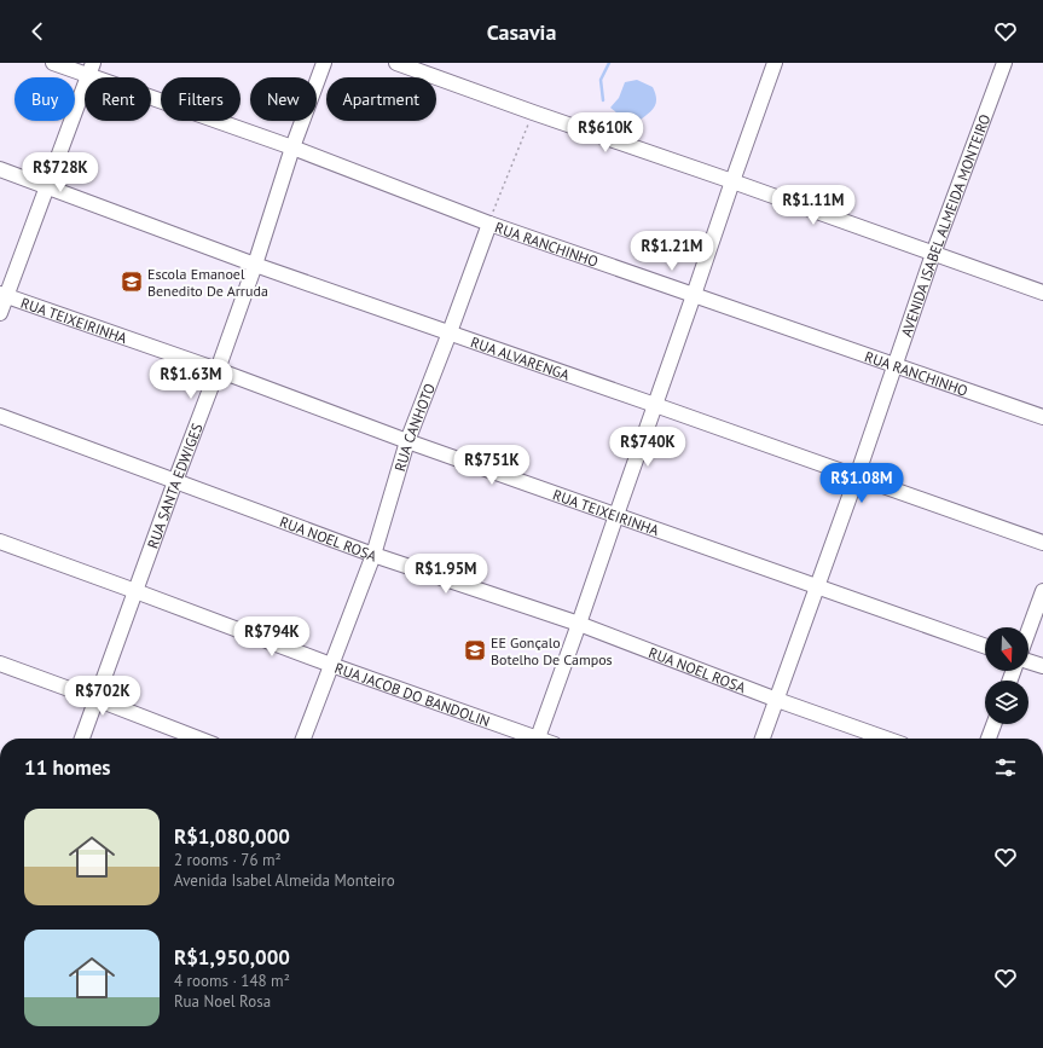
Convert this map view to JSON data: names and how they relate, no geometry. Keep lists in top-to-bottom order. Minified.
{"streets":{"street":["AVENIDA ISABEL ALMEIDA MONTEIRO","RUA RANCHINHO","RUA TEIXEIRINHA","RUA ALVARENGA","RUA CANHOTO","RUA SANTA EDWIGES","RUA NOEL ROSA","RUA JACOB DO BANDOLIN"]},"crossings":[["AVENIDA ISABEL ALMEIDA MONTEIRO","RUA RANCHINHO"],["AVENIDA ISABEL ALMEIDA MONTEIRO","RUA TEIXEIRINHA"],["AVENIDA ISABEL ALMEIDA MONTEIRO","RUA ALVARENGA"],["AVENIDA ISABEL ALMEIDA MONTEIRO","RUA NOEL ROSA"],["RUA RANCHINHO","RUA CANHOTO"],["RUA RANCHINHO","RUA SANTA EDWIGES"],["RUA TEIXEIRINHA","RUA CANHOTO"],["RUA TEIXEIRINHA","RUA SANTA EDWIGES"],["RUA ALVARENGA","RUA CANHOTO"],["RUA ALVARENGA","RUA SANTA EDWIGES"],["RUA CANHOTO","RUA NOEL ROSA"],["RUA CANHOTO","RUA JACOB DO BANDOLIN"],["RUA SANTA EDWIGES","RUA NOEL ROSA"],["RUA SANTA EDWIGES","RUA JACOB DO BANDOLIN"]],"places":{"school or university":["Escola Emanoel Benedito De Arruda","EE Gonçalo Botelho De Campos"]},"north":"bottom","page":{"header":"Casavia","chip":["Buy","Rent","Filters","New","Apartment"],"price":["R$610K","R$728K","R$1.11M","R$1.21M","R$1.63M","R$740K","R$751K","R$1.08M","R$1.95M","R$794K","R$702K"],"heading":"11 homes","list":[{"name":"R$1,080,000","note":"2 rooms · 76 m² · Avenida Isabel Almeida Monteiro"},{"name":"R$1,950,000","note":"4 rooms · 148 m² · Rua Noel Rosa"}]}}
